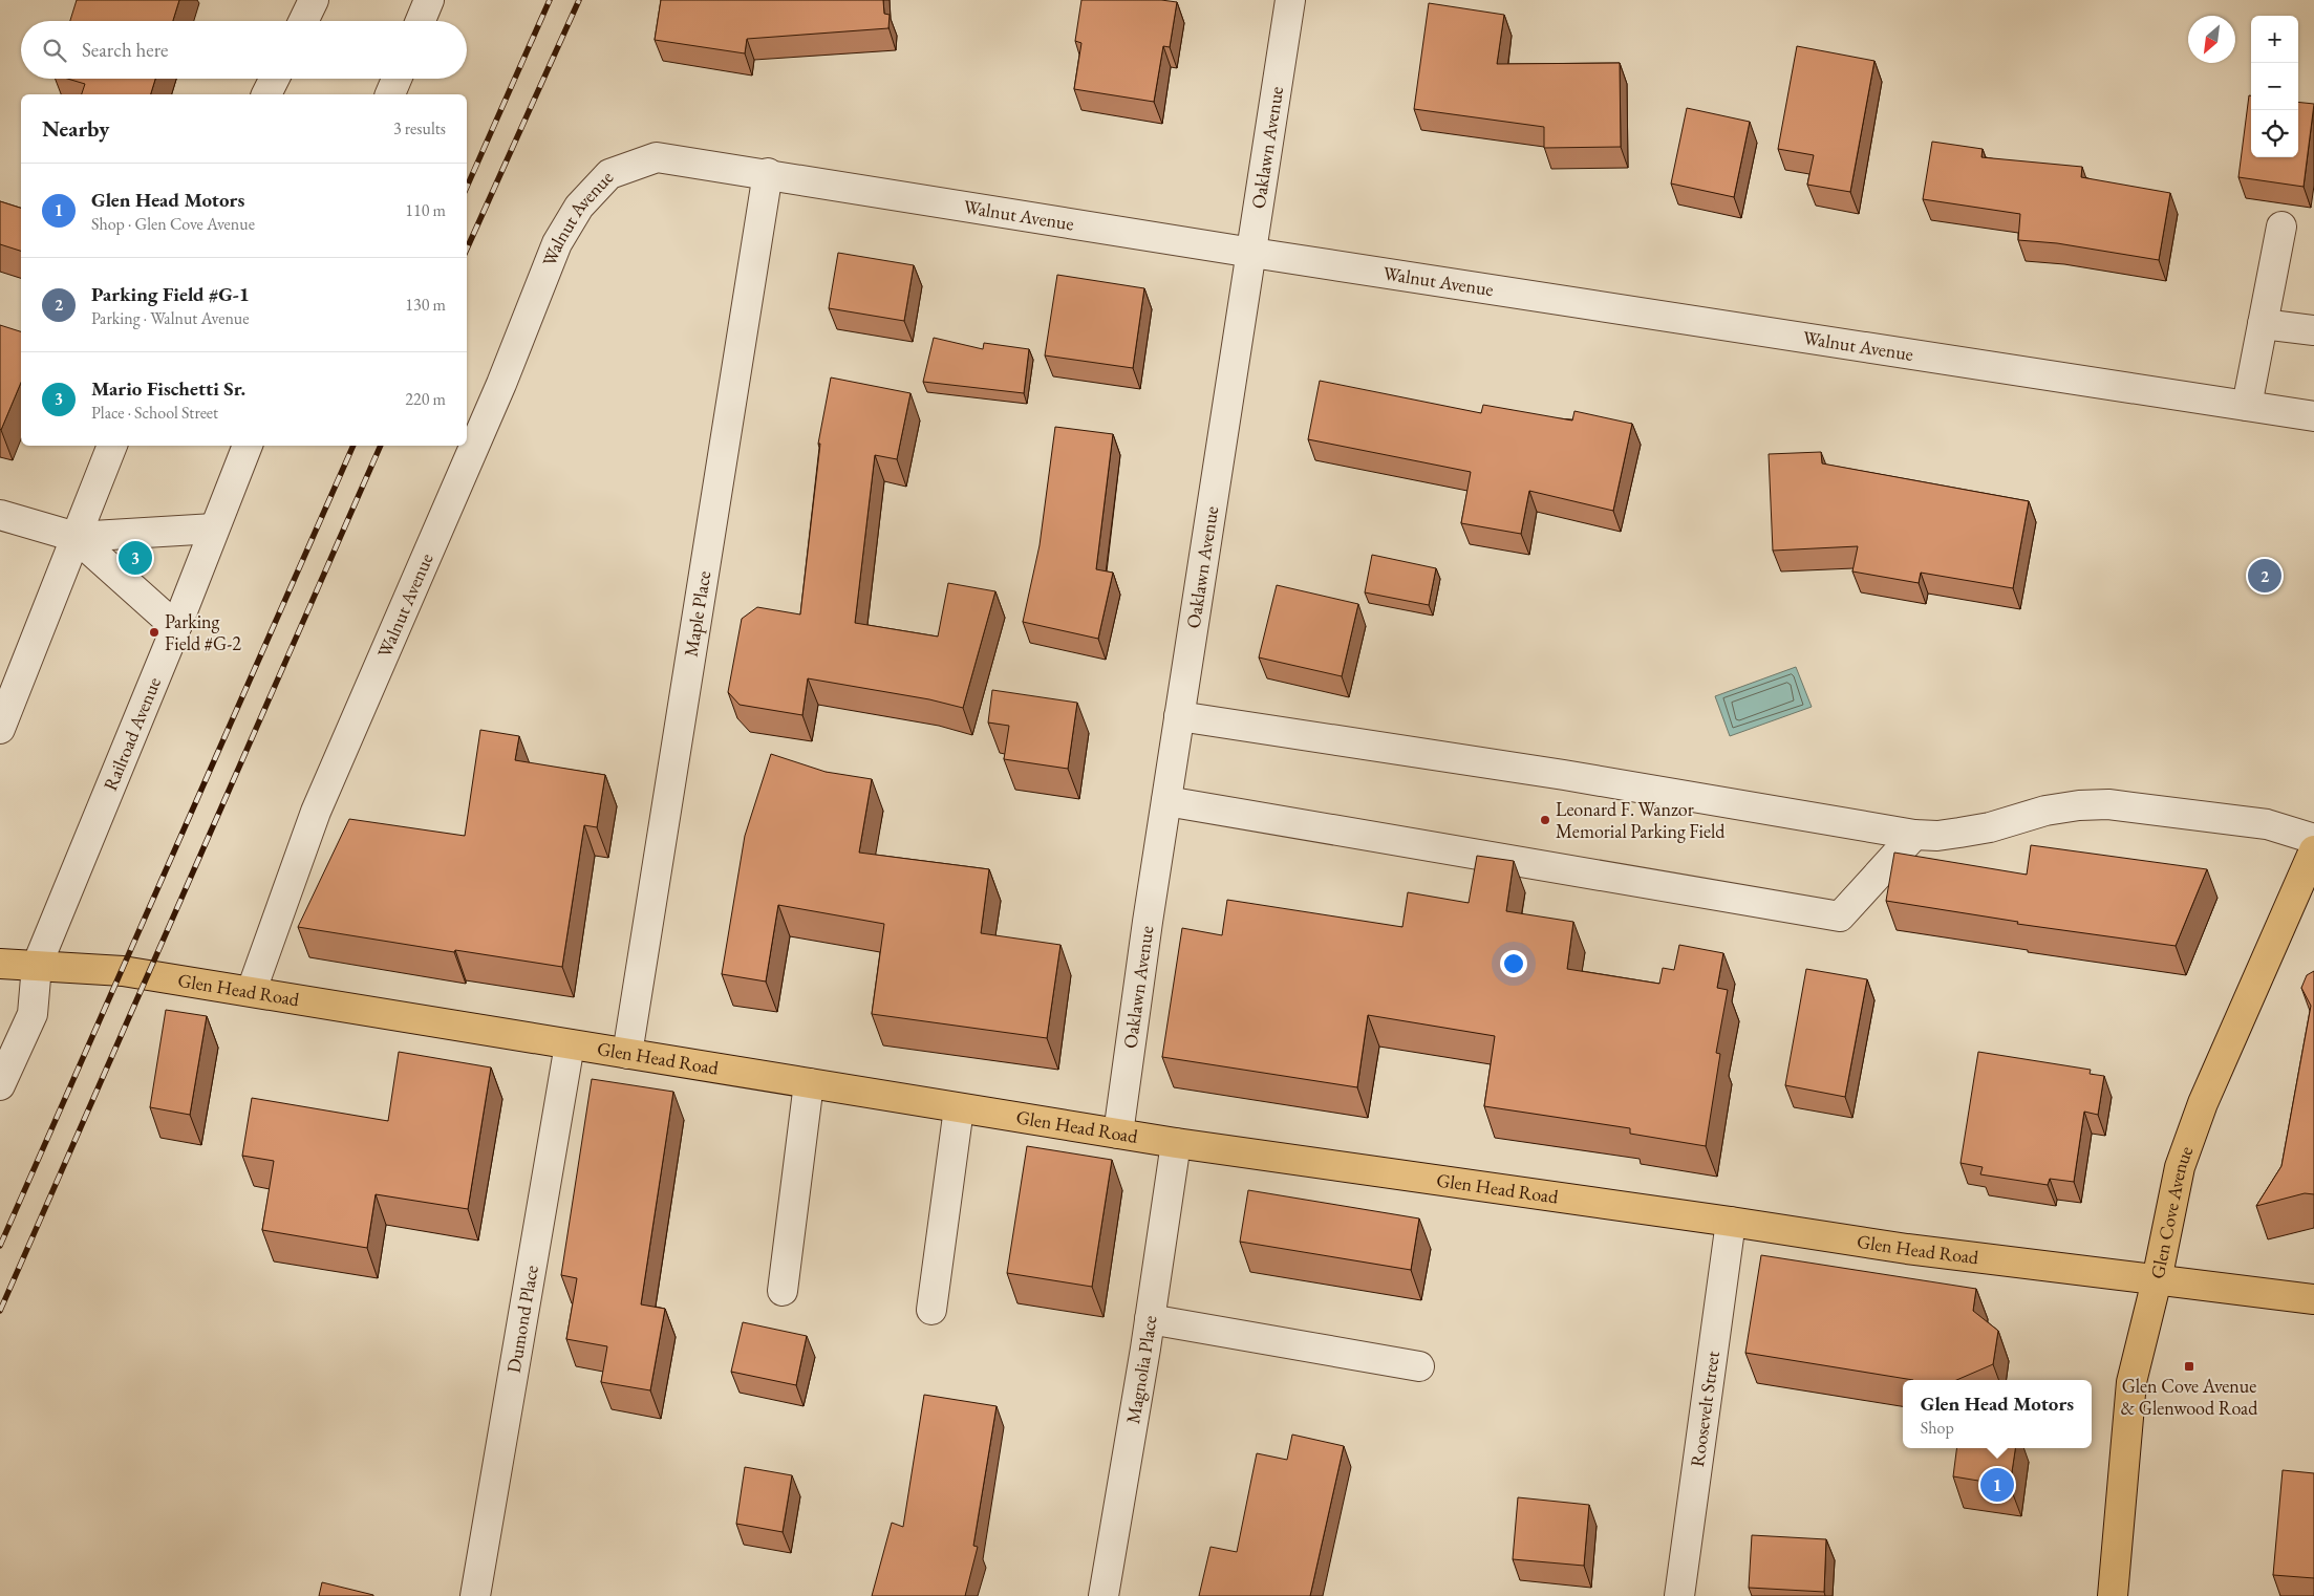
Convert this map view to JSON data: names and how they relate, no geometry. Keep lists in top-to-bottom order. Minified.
{"streets":{"main road":["Glen Head Road","Glen Cove Avenue"],"street":["Oaklawn Avenue","Walnut Avenue","Maple Place","Railroad Avenue","Dumond Place","Magnolia Place","Roosevelt Street"]},"crossings":[["Oaklawn Avenue","Walnut Avenue"],["Oaklawn Avenue","Glen Head Road"],["Walnut Avenue","Maple Place"],["Walnut Avenue","Glen Head Road"],["Maple Place","Glen Head Road"],["Railroad Avenue","Glen Head Road"],["Glen Head Road","Glen Cove Avenue"],["Glen Head Road","Dumond Place"],["Glen Head Road","Magnolia Place"],["Glen Head Road","Roosevelt Street"]],"places":{"other":["Parking Field #G-2","Leonard F. Wanzor Memorial Parking Field"],"transit":["Glen Cove Avenue & Glenwood Road"]},"north":"bottom left","page":{"map_buttons":["+","−"],"search":"Search here","heading":["Nearby","3 results"],"list":[{"mark":"1","name":"Glen Head Motors","note":"Shop · Glen Cove Avenue","value":"110 m"},{"mark":"2","name":"Parking Field #G-1","note":"Parking · Walnut Avenue","value":"130 m"},{"mark":"3","name":"Mario Fischetti Sr.","note":"Place · School Street","value":"220 m"}],"pins":["3","2","1"],"popup":["Glen Head Motors","Shop"]}}
